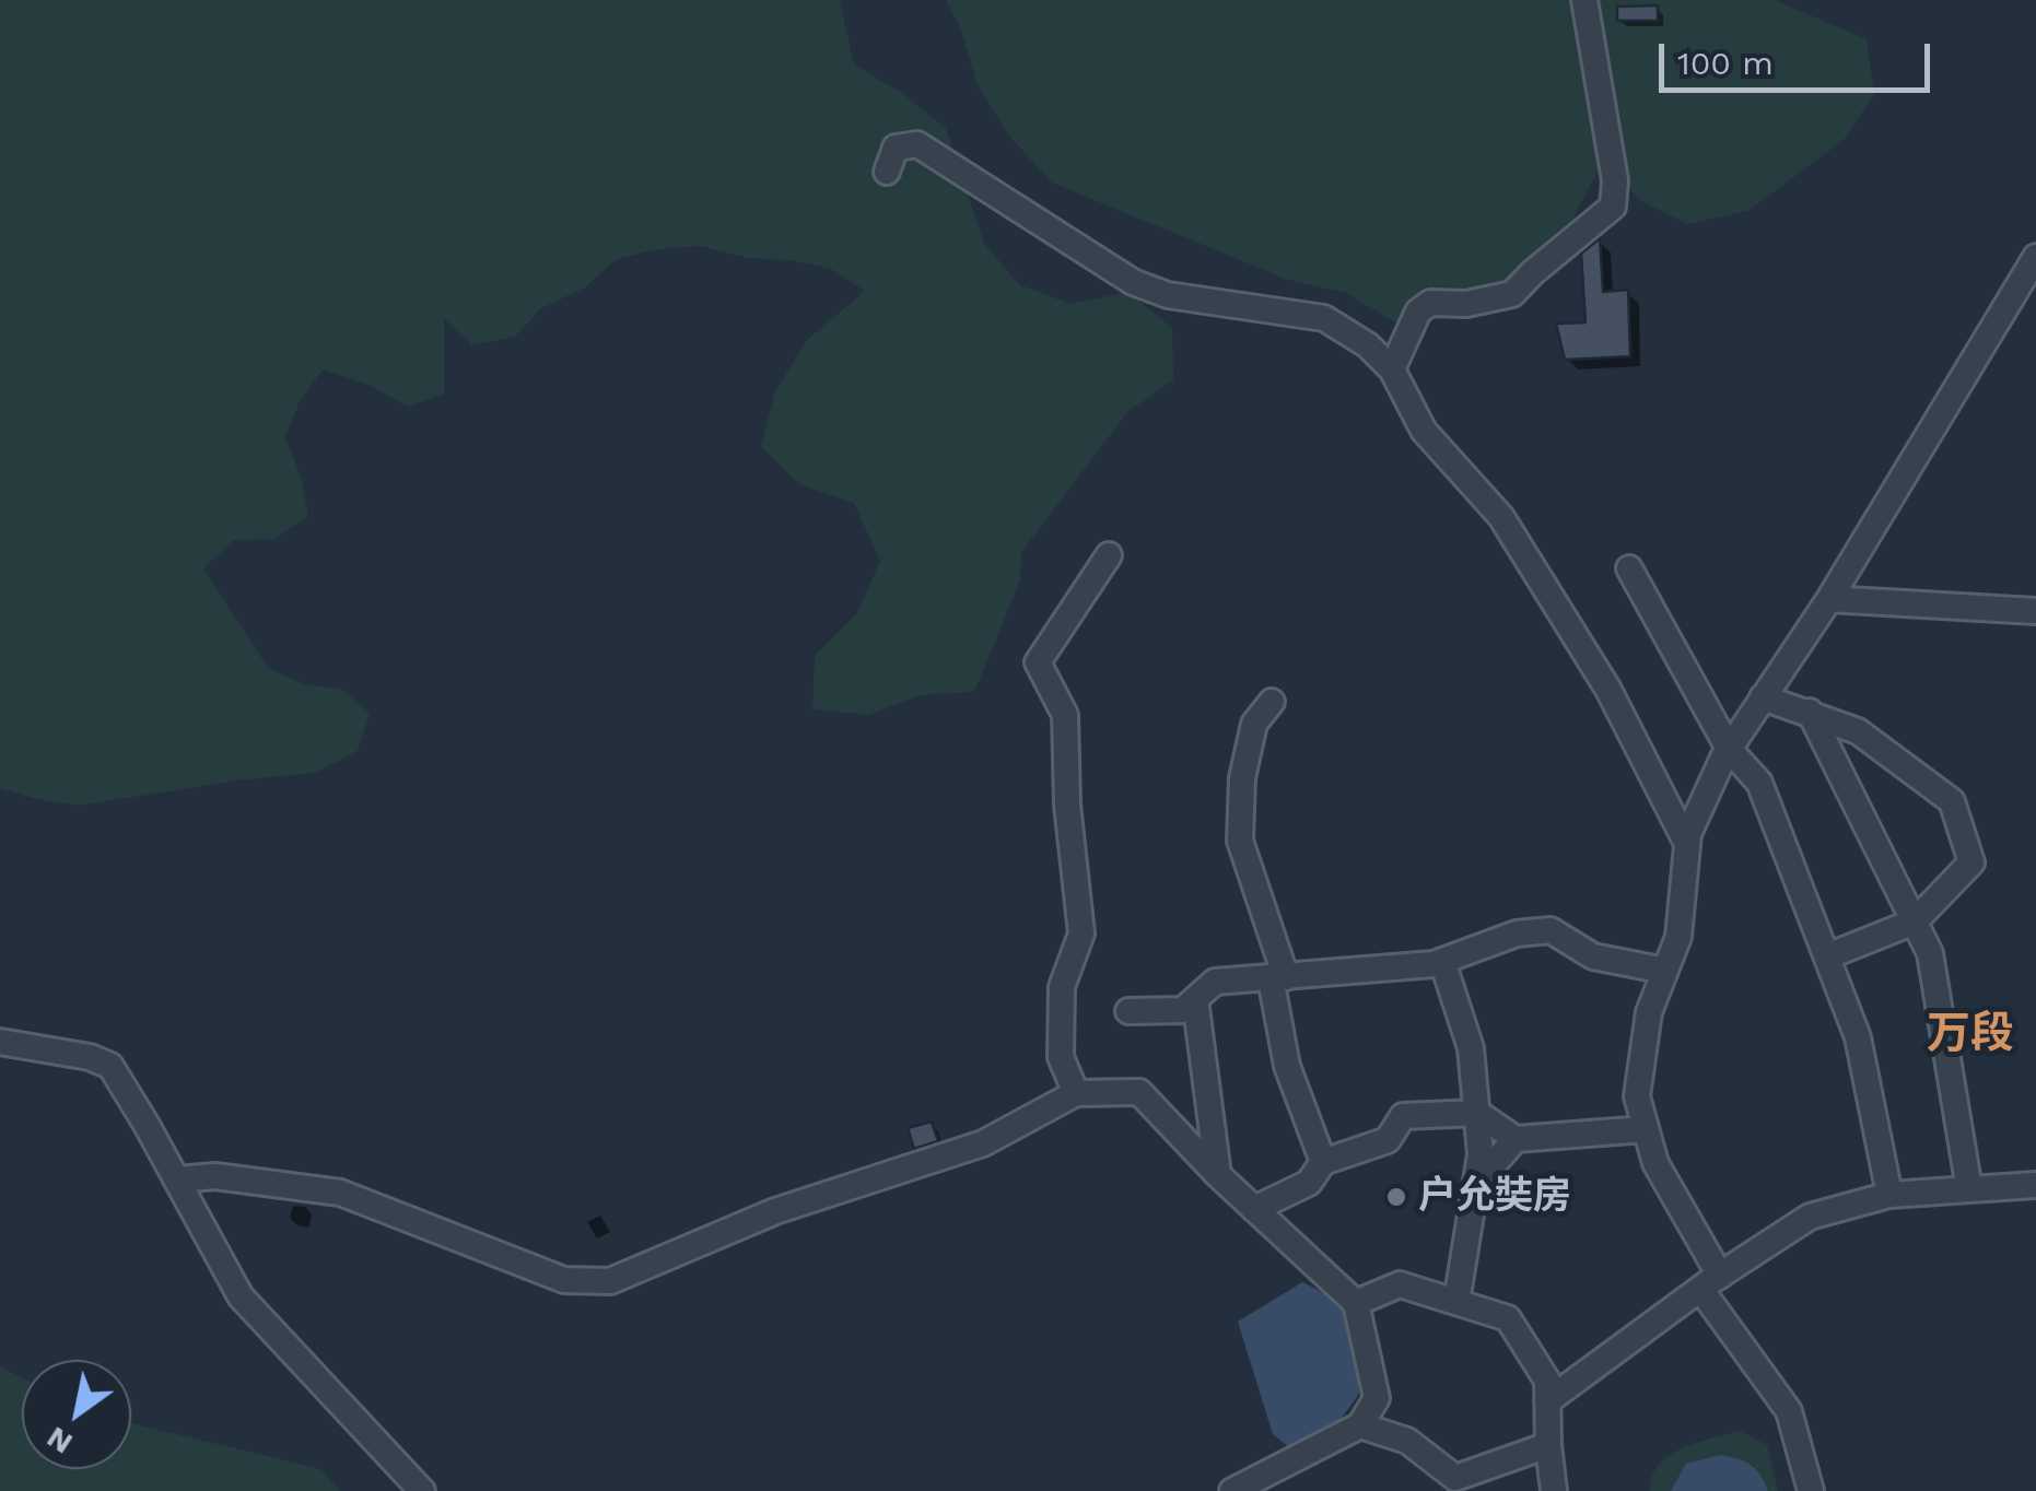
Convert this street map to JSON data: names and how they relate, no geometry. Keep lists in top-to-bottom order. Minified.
{"districts":["万段"],"places":["户允奘房"],"scale_bar":"100 m","north":"bottom left"}
